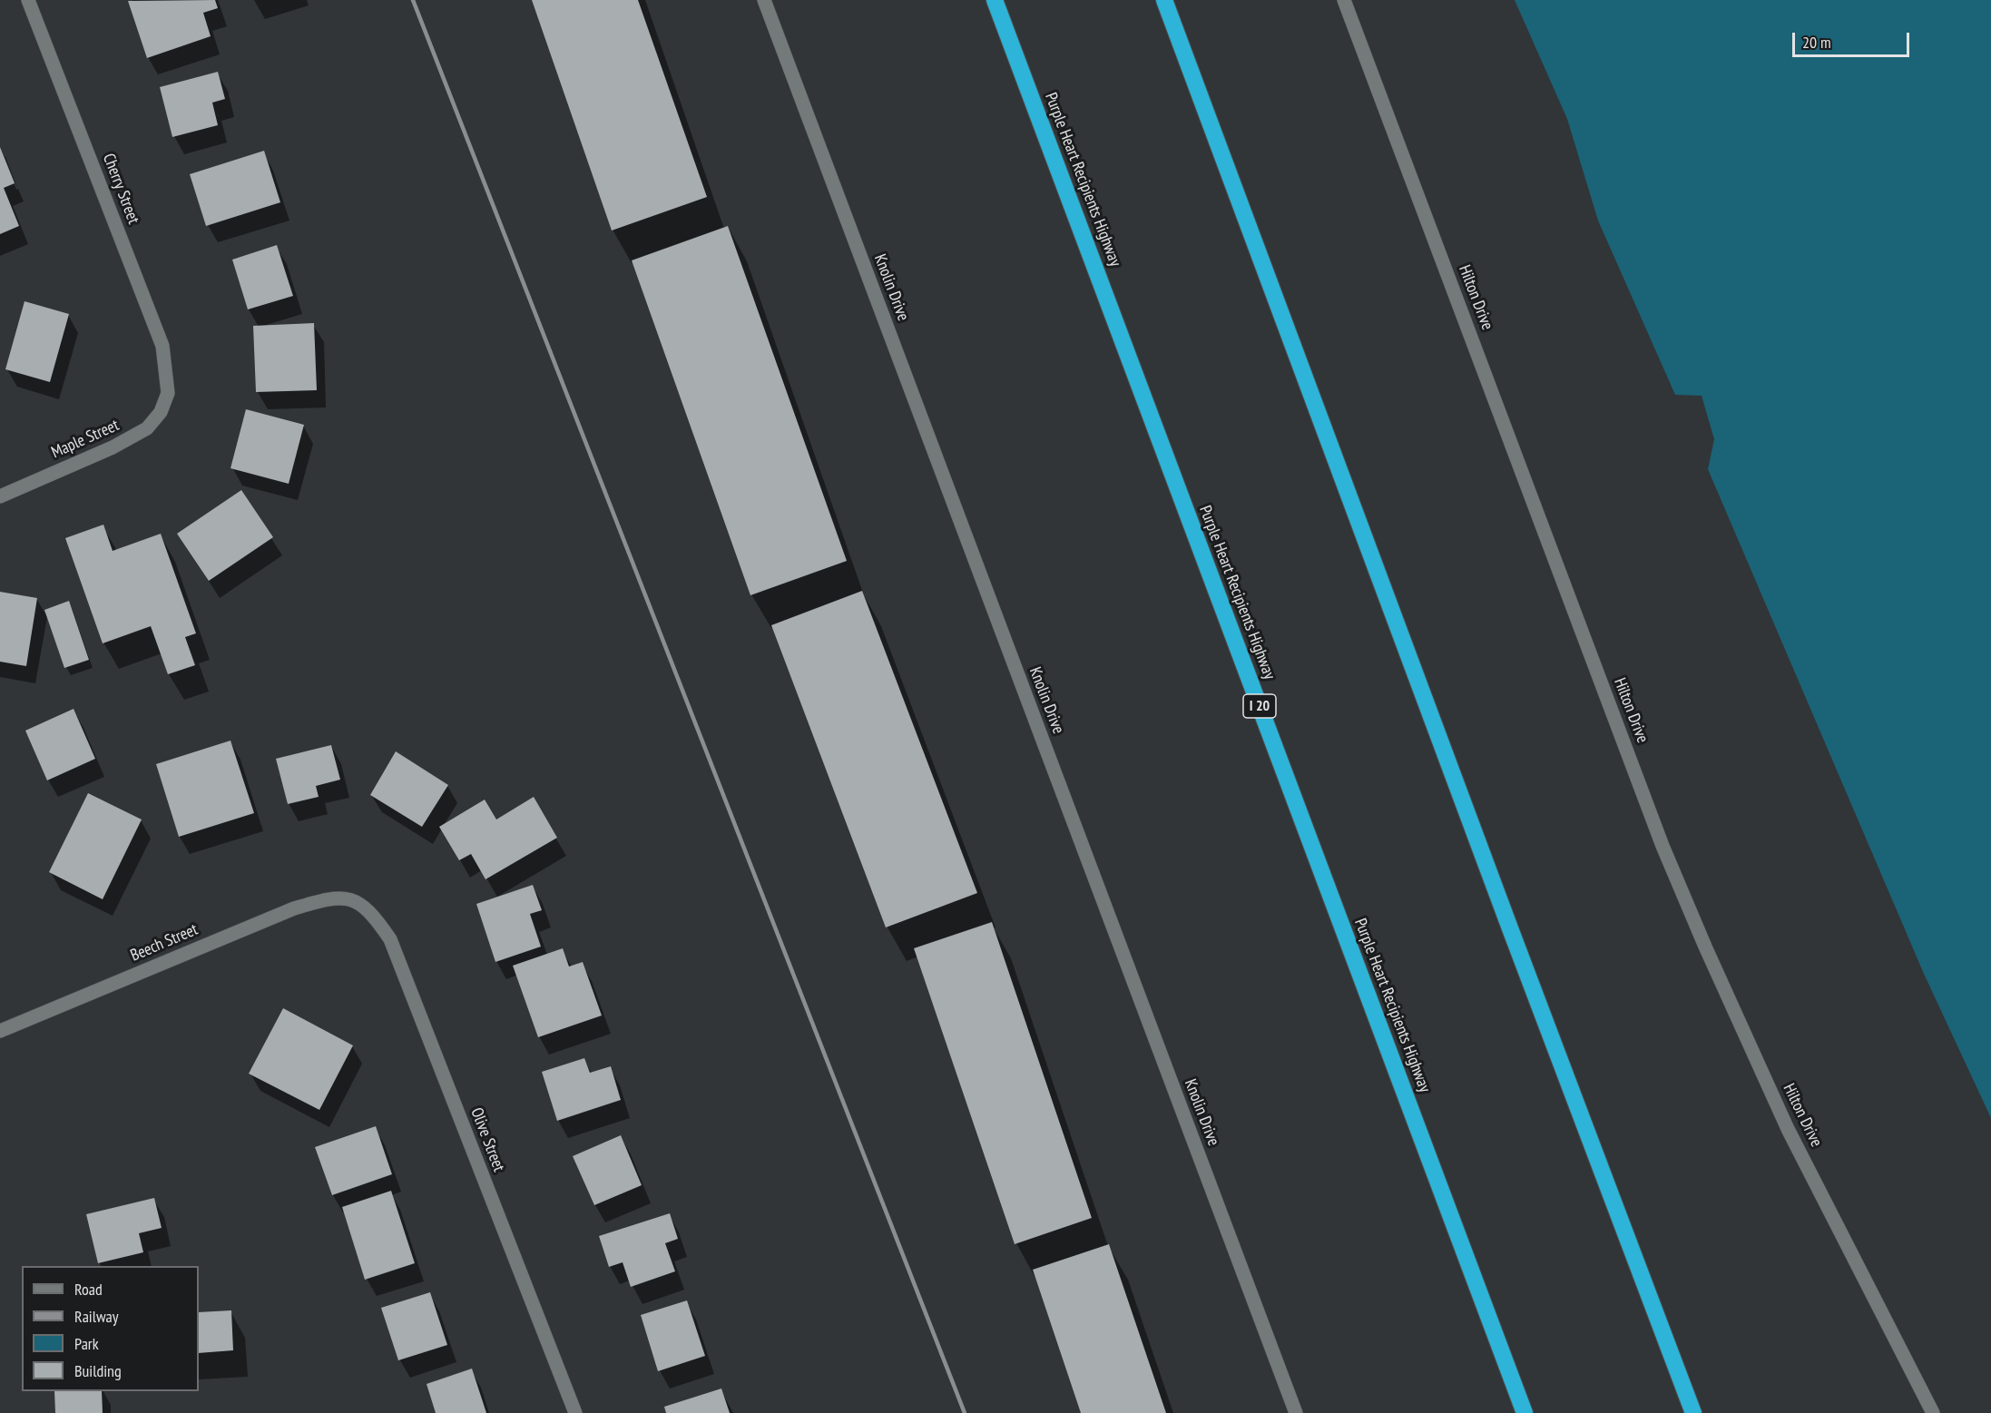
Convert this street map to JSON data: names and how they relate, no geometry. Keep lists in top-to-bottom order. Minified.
{"streets":{"highway":["Purple Heart Recipients Highway","I 20"],"street":["Cherry Street","Knolin Drive","Hilton Drive","Maple Street","Beech Street","Olive Street"]},"crossings":[["Cherry Street","Maple Street"],["Beech Street","Olive Street"]],"legend":["Road","Railway","Park","Building"],"scale_bar":"20 m"}
